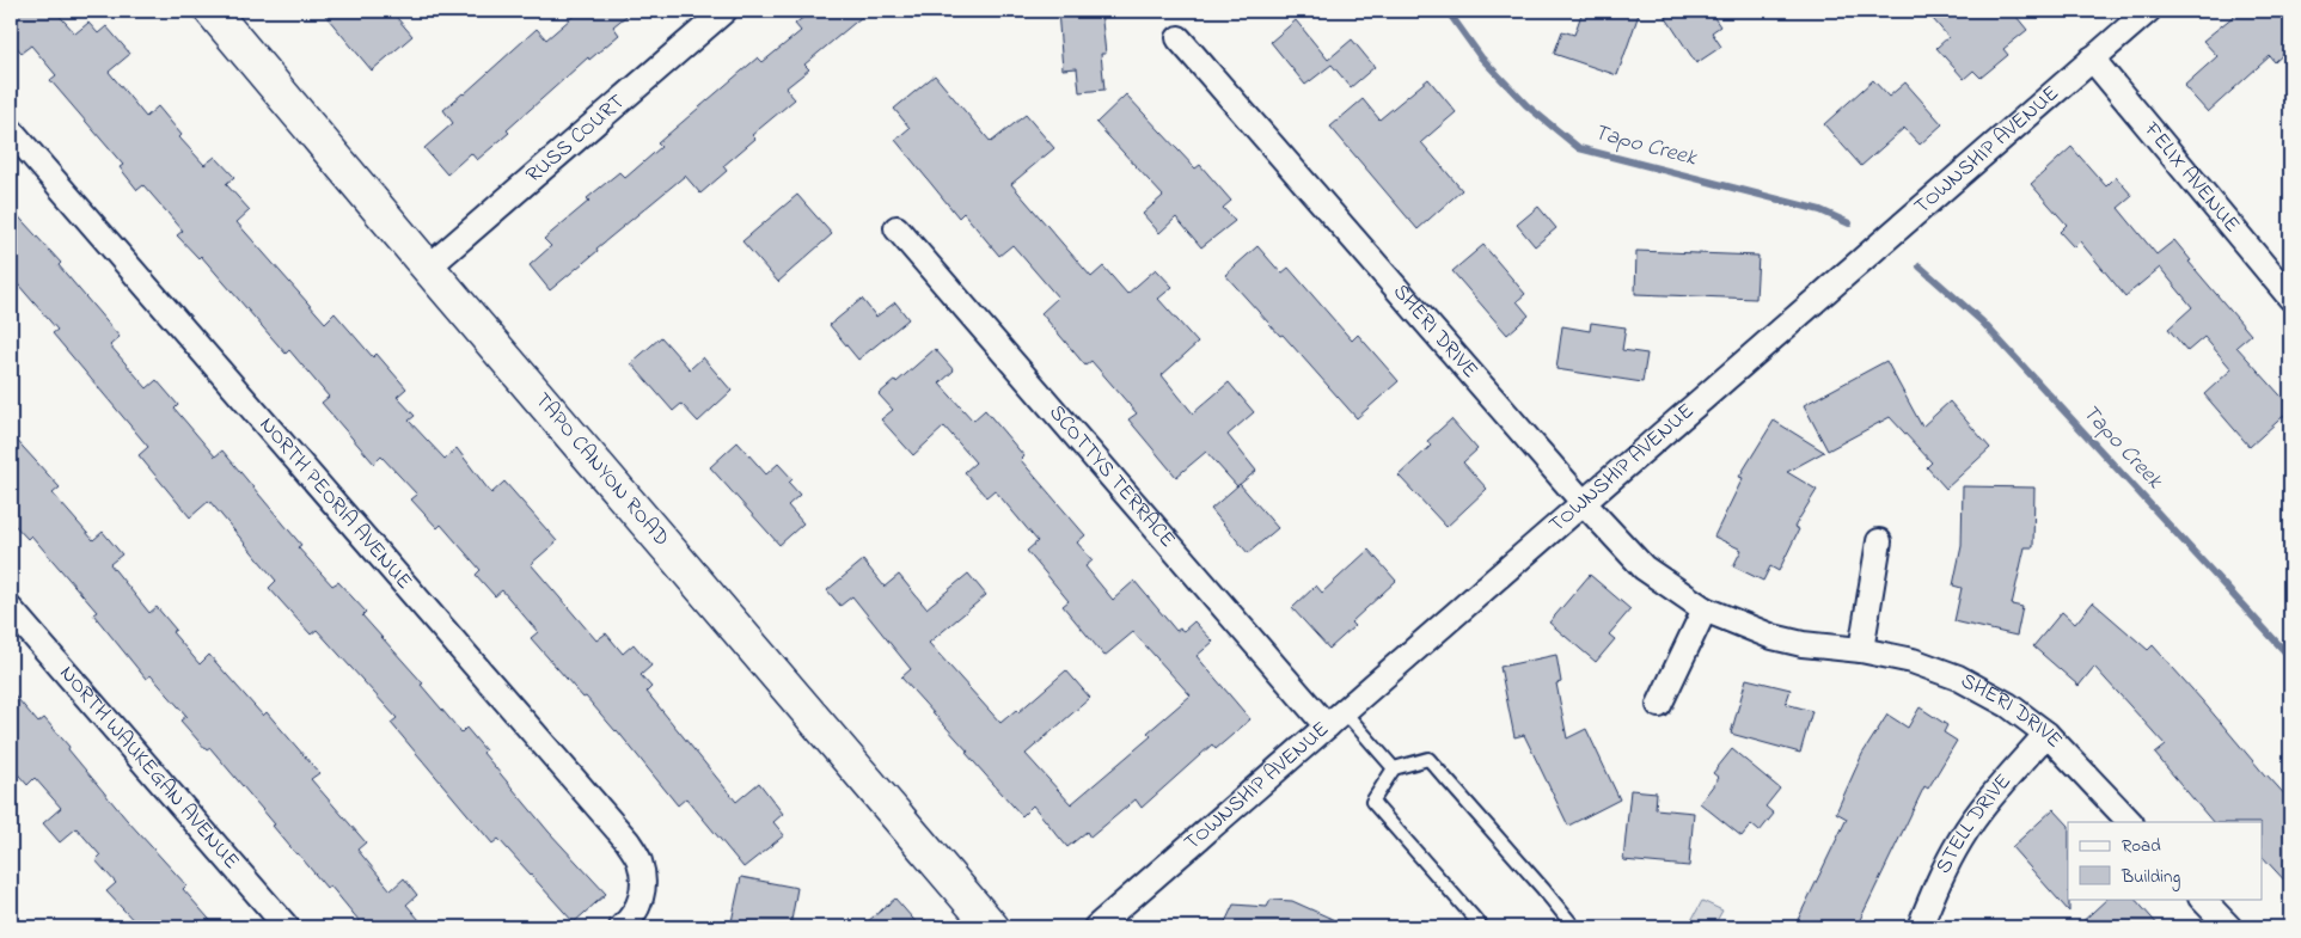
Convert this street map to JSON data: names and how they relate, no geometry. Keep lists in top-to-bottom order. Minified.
{"streets":{"main road":["TAPO CANYON ROAD"],"street":["RUSS COURT","TOWNSHIP AVENUE","FELIX AVENUE","SHERI DRIVE","SCOTTYS TERRACE","NORTH PEORIA AVENUE","NORTH WAUKEGAN AVENUE","STELL DRIVE"]},"crossings":[["RUSS COURT","TAPO CANYON ROAD"],["TOWNSHIP AVENUE","FELIX AVENUE"],["TOWNSHIP AVENUE","SHERI DRIVE"],["TOWNSHIP AVENUE","SCOTTYS TERRACE"],["SHERI DRIVE","STELL DRIVE"]],"water":["Tapo Creek"],"legend":["Road","Building"]}
